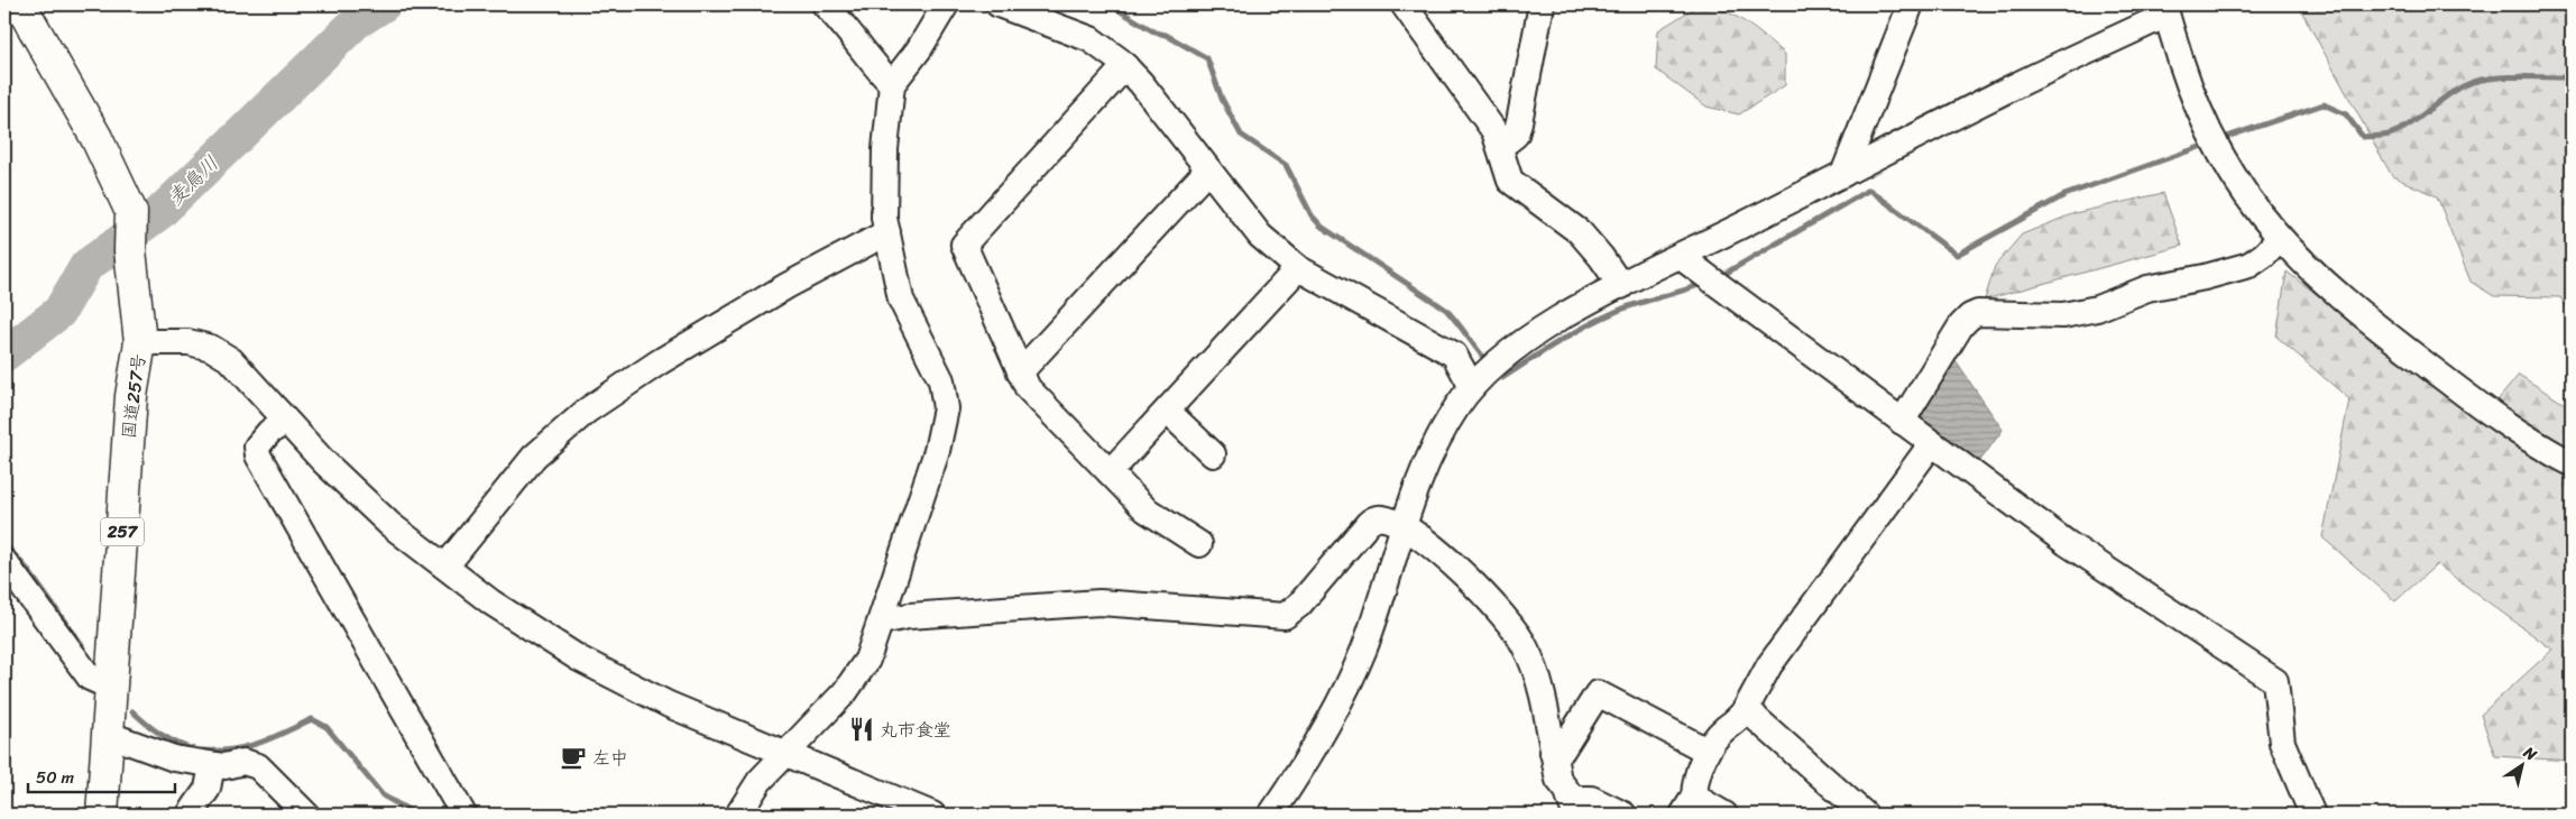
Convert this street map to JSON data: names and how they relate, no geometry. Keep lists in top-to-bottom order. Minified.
{"streets":{"highway":["国道257号","257"]},"water":["麦鳥川"],"places":{"restaurant":["丸市食堂"],"cafe":["左中"]},"scale_bar":"50 m","north":"top right"}
